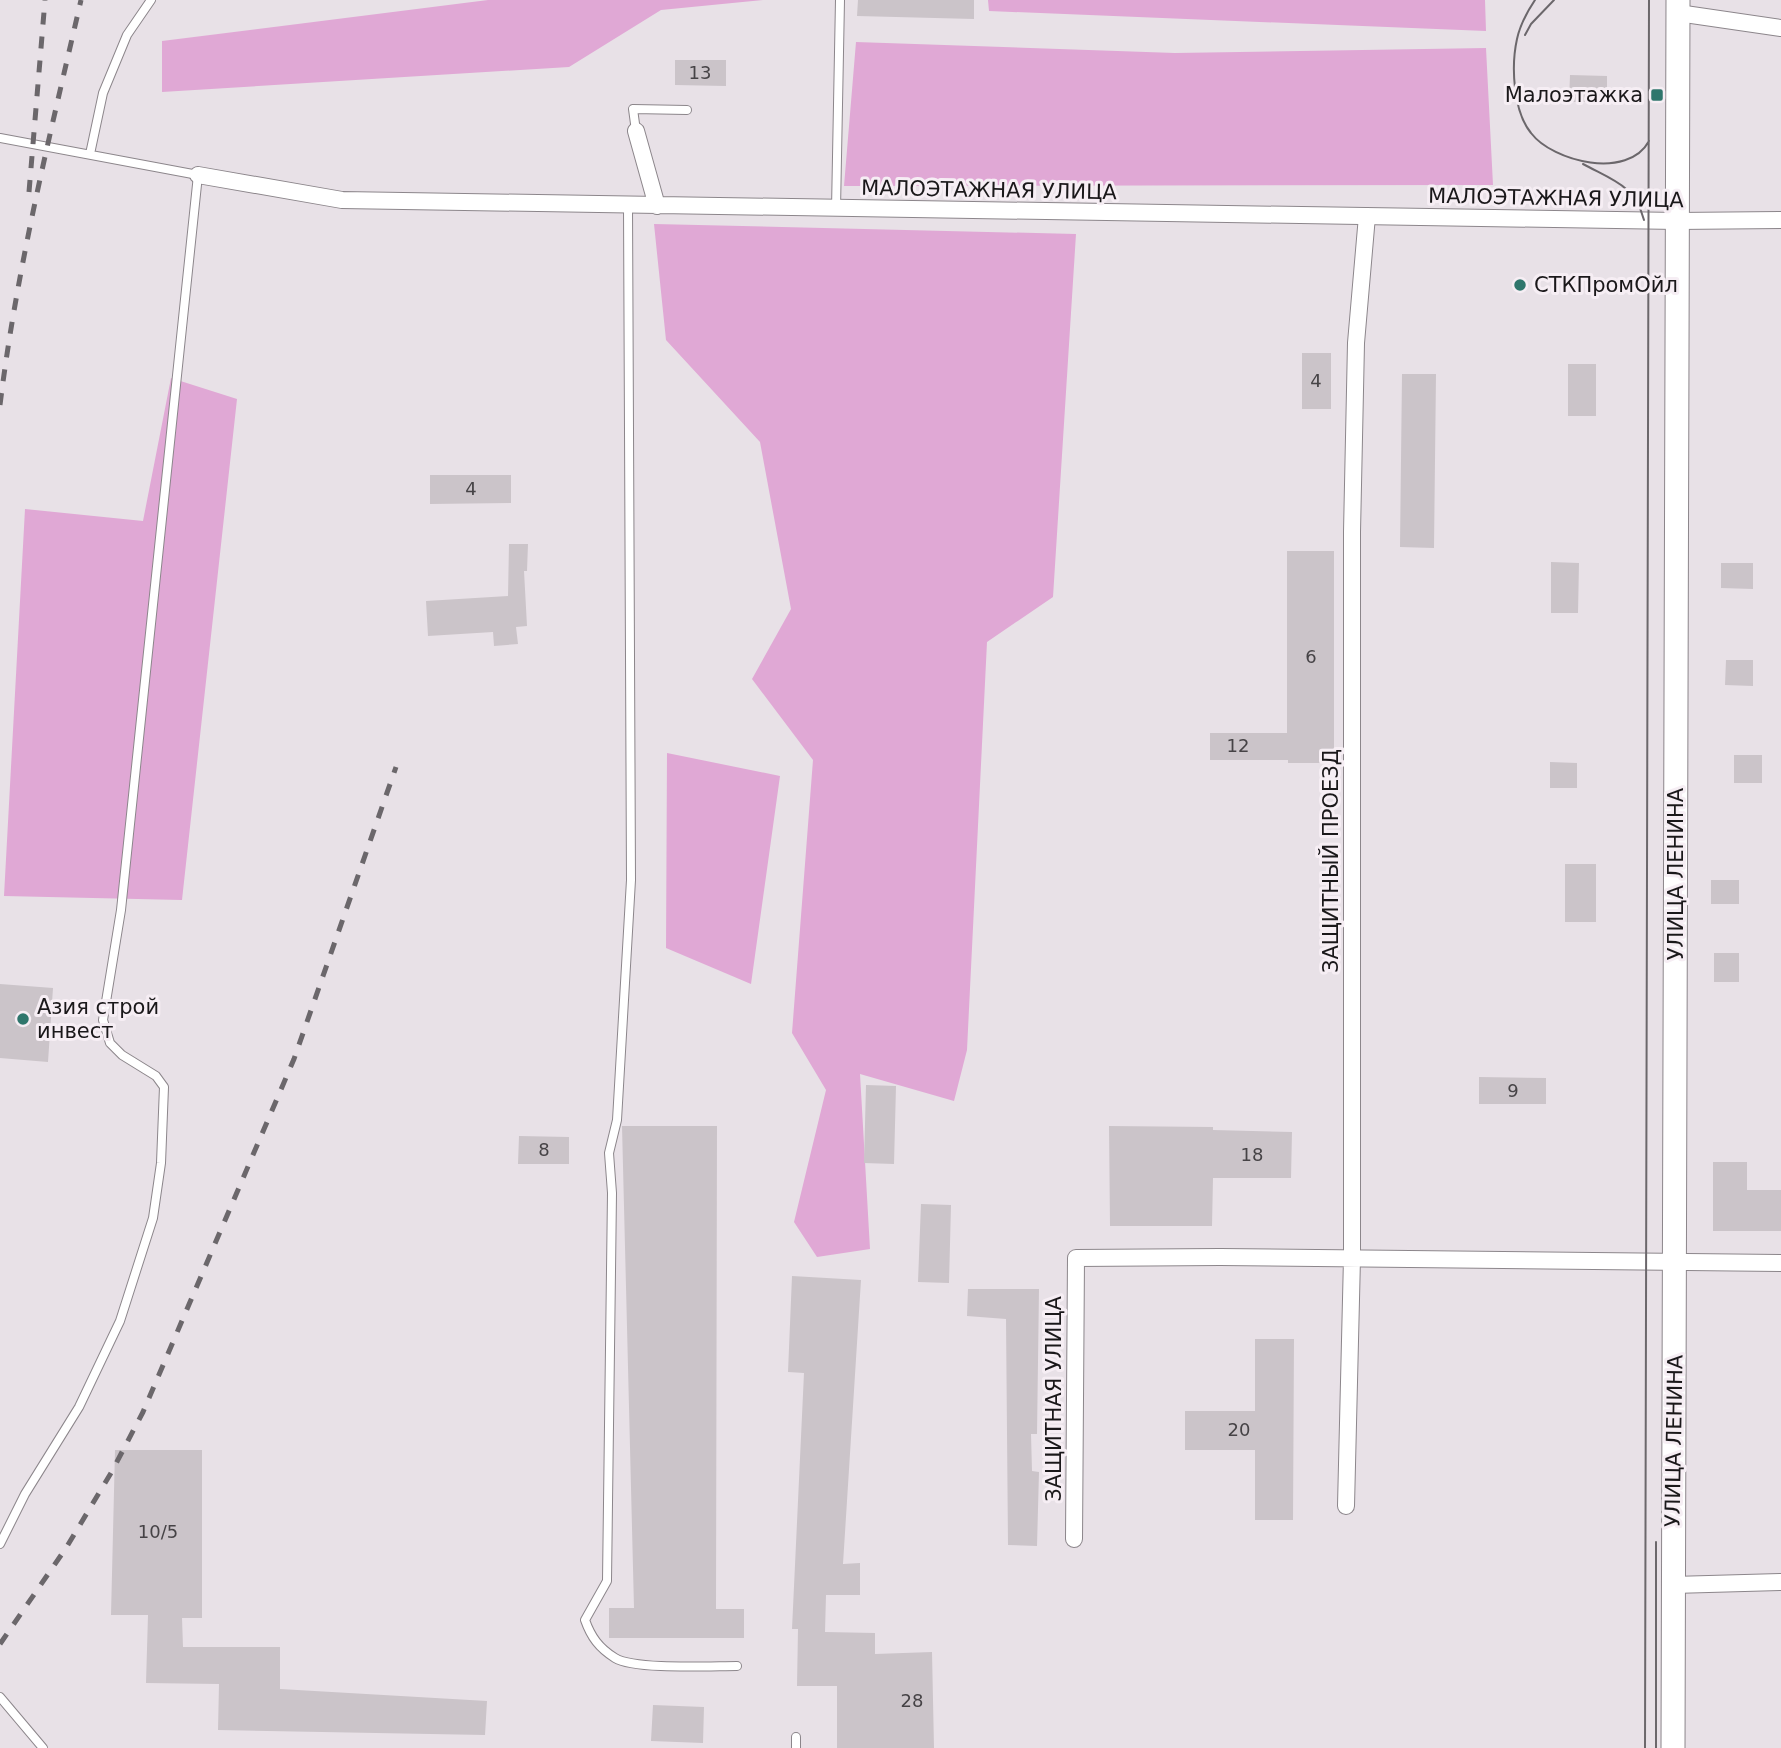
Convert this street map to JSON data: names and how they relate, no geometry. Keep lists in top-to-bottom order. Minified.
{"streets":{"main road":["УЛИЦА ЛЕНИНА"],"street":["МАЛОЭТАЖНАЯ УЛИЦА","ЗАЩИТНЫЙ ПРОЕЗД","ЗАЩИТНАЯ УЛИЦА"]},"crossings":[["МАЛОЭТАЖНАЯ УЛИЦА","ЗАЩИТНЫЙ ПРОЕЗД"],["МАЛОЭТАЖНАЯ УЛИЦА","УЛИЦА ЛЕНИНА"],["ЗАЩИТНЫЙ ПРОЕЗД","ЗАЩИТНАЯ УЛИЦА"]],"places":{"transit":["Малоэтажка"],"other":["СТКПромОйл","Азия строй инвест"]},"house_numbers":["13","4","4","6","12","9","8","18","20","10/5","28"]}
